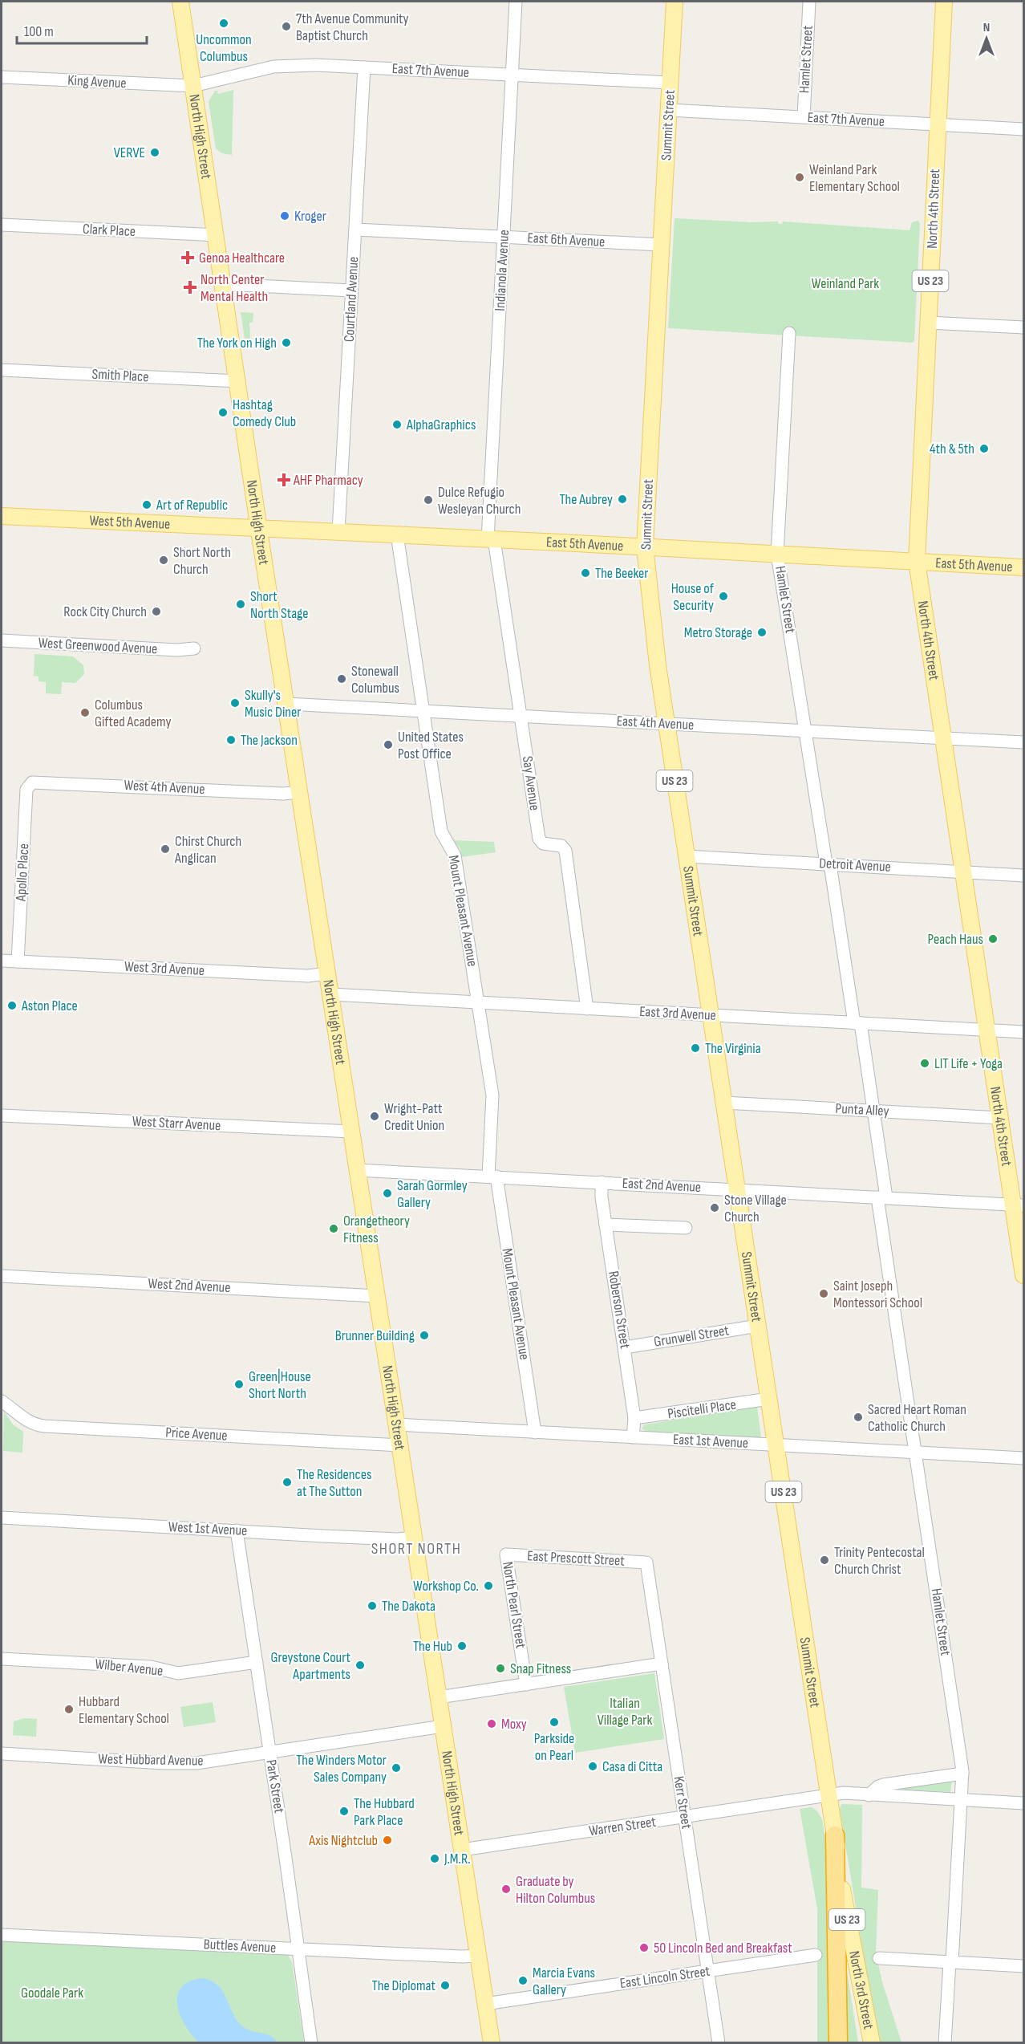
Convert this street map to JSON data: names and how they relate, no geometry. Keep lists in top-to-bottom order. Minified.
{"streets":{"main road":["Summit Street","North High Street","North 4th Street","US 23","West 5th Avenue","East 5th Avenue","North 3rd Street"],"street":["Hamlet Street","East 7th Avenue","King Avenue","Clark Place","East 6th Avenue","Indianola Avenue","Courtland Avenue","Smith Place","West Greenwood Avenue","East 4th Avenue","Say Avenue","West 4th Avenue","Detroit Avenue","Apollo Place","Mount Pleasant Avenue","West 3rd Avenue","East 3rd Avenue","Punta Alley","West Starr Avenue","East 2nd Avenue","West 2nd Avenue","Roberson Street","Grunwell Street","Piscitelli Place","Price Avenue","East 1st Avenue","West 1st Avenue","East Prescott Street","North Pearl Street","Wilber Avenue","West Hubbard Avenue","Park Street","Kerr Street","Warren Street","Buttles Avenue","East Lincoln Street"]},"crossings":[["Hamlet Street","East 7th Avenue"],["Hamlet Street","East 5th Avenue"],["Hamlet Street","East 4th Avenue"],["Hamlet Street","Detroit Avenue"],["Hamlet Street","East 3rd Avenue"],["Hamlet Street","Punta Alley"],["Hamlet Street","East 2nd Avenue"],["Hamlet Street","East 1st Avenue"],["Hamlet Street","Warren Street"],["East 7th Avenue","King Avenue"],["East 7th Avenue","Summit Street"],["East 7th Avenue","North High Street"],["East 7th Avenue","North 4th Street"],["East 7th Avenue","Indianola Avenue"],["East 7th Avenue","Courtland Avenue"],["King Avenue","North High Street"],["Summit Street","East 6th Avenue"],["Summit Street","East 5th Avenue"],["Summit Street","East 4th Avenue"],["Summit Street","Detroit Avenue"],["Summit Street","East 3rd Avenue"],["Summit Street","Punta Alley"],["Summit Street","East 2nd Avenue"],["Summit Street","Grunwell Street"],["Summit Street","Piscitelli Place"],["Summit Street","East 1st Avenue"],["Summit Street","Warren Street"],["Summit Street","North 3rd Street"],["North High Street","Clark Place"],["North High Street","Smith Place"],["North High Street","West 5th Avenue"],["North High Street","East 5th Avenue"],["North High Street","East 4th Avenue"],["North High Street","West 4th Avenue"],["North High Street","West 3rd Avenue"],["North High Street","East 3rd Avenue"],["North High Street","West Starr Avenue"],["North High Street","East 2nd Avenue"],["North High Street","West 2nd Avenue"],["North High Street","Price Avenue"],["North High Street","East 1st Avenue"],["North High Street","West 1st Avenue"],["North High Street","West Hubbard Avenue"],["North High Street","Warren Street"],["North High Street","Buttles Avenue"],["North High Street","East Lincoln Street"],["North 4th Street","East 5th Avenue"],["North 4th Street","East 4th Avenue"],["North 4th Street","Detroit Avenue"],["North 4th Street","East 3rd Avenue"],["North 4th Street","Punta Alley"],["North 4th Street","East 2nd Avenue"],["East 6th Avenue","Indianola Avenue"],["East 6th Avenue","Courtland Avenue"],["Indianola Avenue","East 5th Avenue"],["Indianola Avenue","Say Avenue"],["Courtland Avenue","East 5th Avenue"],["West 5th Avenue","East 5th Avenue"],["East 5th Avenue","Say Avenue"],["East 5th Avenue","Mount Pleasant Avenue"],["East 4th Avenue","Say Avenue"],["East 4th Avenue","Mount Pleasant Avenue"],["Say Avenue","East 3rd Avenue"],["West 4th Avenue","Apollo Place"],["Apollo Place","West 3rd Avenue"],["Mount Pleasant Avenue","East 3rd Avenue"],["Mount Pleasant Avenue","East 2nd Avenue"],["Mount Pleasant Avenue","East 1st Avenue"],["East 2nd Avenue","Roberson Street"],["Roberson Street","Grunwell Street"],["Roberson Street","Piscitelli Place"],["Roberson Street","East 1st Avenue"],["West 1st Avenue","Park Street"],["East Prescott Street","North Pearl Street"],["East Prescott Street","Kerr Street"],["Wilber Avenue","Park Street"],["West Hubbard Avenue","Park Street"],["Park Street","Buttles Avenue"],["Kerr Street","Warren Street"],["Kerr Street","East Lincoln Street"],["Warren Street","North 3rd Street"]],"districts":["SHORT NORTH"],"parks":["Weinland Park","Italian Village Park","Goodale Park"],"places":{"other":["Uncommon Columbus","7th Avenue Community Baptist Church","VERVE","Weinland Park Elementary School","Kroger","The York on High","Hashtag Comedy Club","AlphaGraphics","4th & 5th","The Aubrey","Dulce Refugio Wesleyan Church","Art of Republic","Short North Church","The Beeker","House of Security","Short North Stage","Rock City Church","Metro Storage","Stonewall Columbus","Skully's Music Diner","Columbus Gifted Academy","The Jackson","United States Post Office","Chirst Church Anglican","Peach Haus","Aston Place","The Virginia","LIT Life + Yoga","Wright-Patt Credit Union","Sarah Gormley Gallery","Stone Village Church","Orangetheory Fitness","Saint Joseph Montessori School","Brunner Building","Green|House Short North","Sacred Heart Roman Catholic Church","The Residences at The Sutton","Trinity Pentecostal Church Christ","Workshop Co.","The Dakota","The Hub","Greystone Court Apartments","Snap Fitness","Hubbard Elementary School","Parkside on Pearl","Moxy","Casa di Citta","The Winders Motor Sales Company","The Hubbard Park Place","Axis Nightclub","J.M.R.","Graduate by Hilton Columbus","50 Lincoln Bed and Breakfast","Marcia Evans Gallery","The Diplomat"],"health":["Genoa Healthcare","North Center Mental Health","AHF Pharmacy"]},"scale_bar":"100 m","north":"top"}
